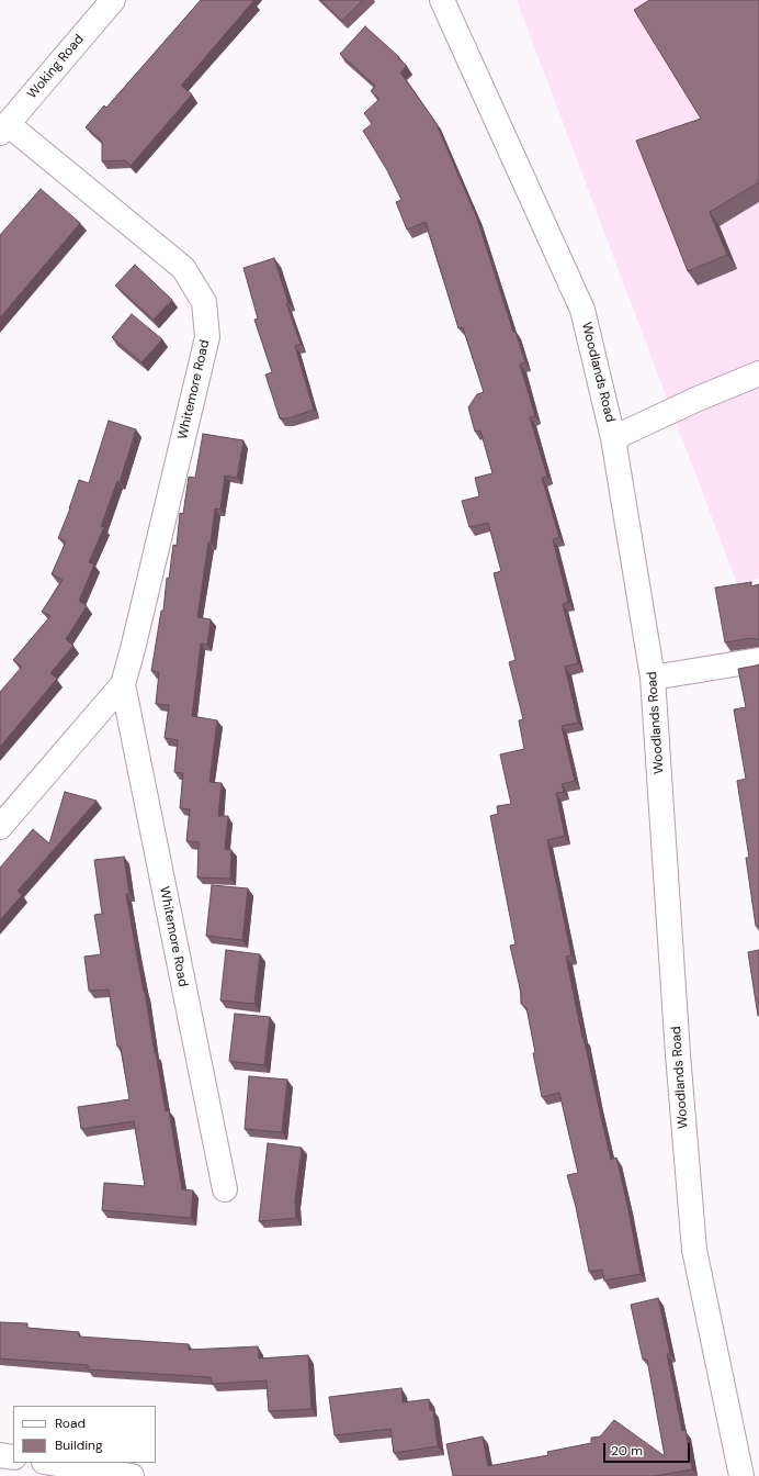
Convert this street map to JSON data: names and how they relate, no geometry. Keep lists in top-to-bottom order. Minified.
{"streets":{"street":["Woking Road","Woodlands Road","Whitemore Road"]},"crossings":[["Woking Road","Whitemore Road"]],"legend":["Road","Building"],"scale_bar":"20 m"}
